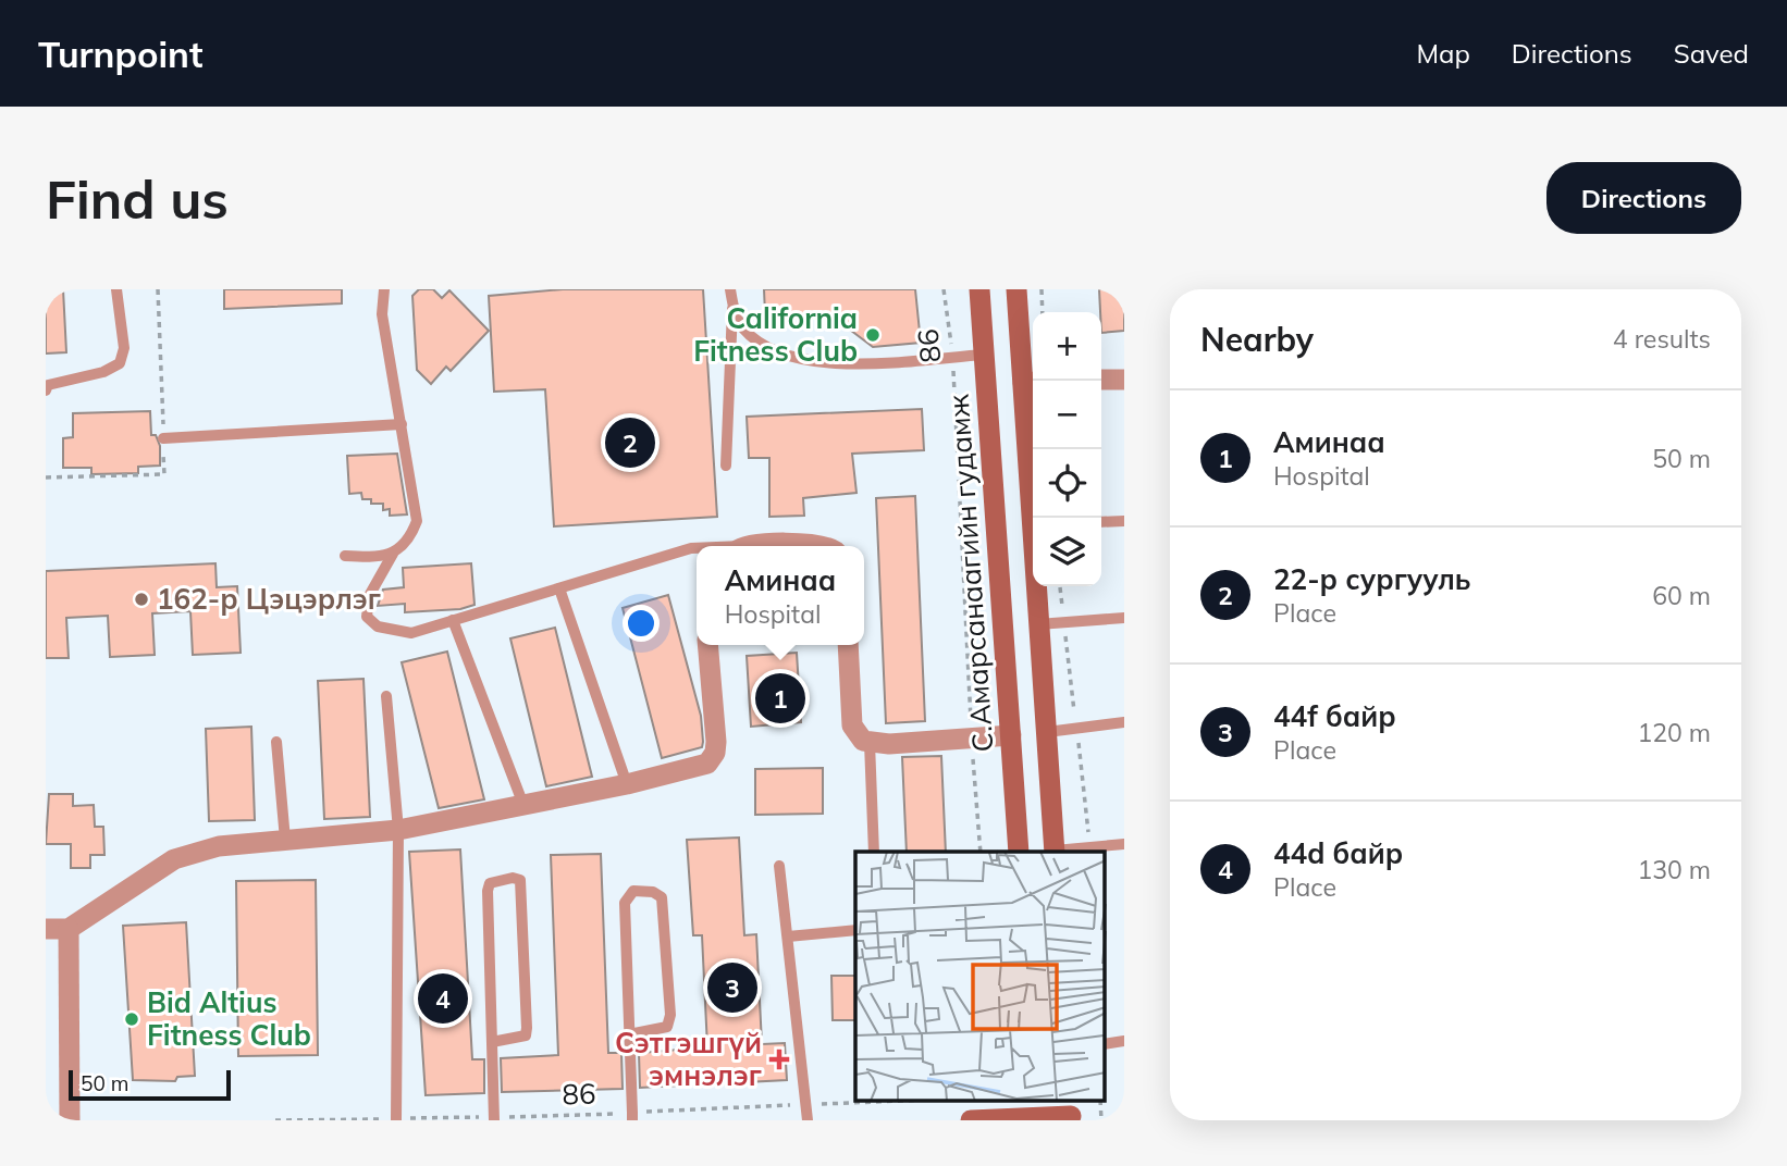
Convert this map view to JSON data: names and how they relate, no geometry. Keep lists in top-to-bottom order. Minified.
{"streets":{"main road":["С.Амарсанаагийн гудамж"],"path":["86"]},"places":{"other":["California Fitness Club","162-р Цэцэрлэг","Bid Altius Fitness Club"],"health":["Сэтгэшгүй эмнэлэг"]},"scale_bar":"50 m","page":{"header":"Turnpoint","nav":["Map","Directions","Saved"],"buttons":"Directions","title":"Find us","heading":["Nearby","4 results"],"map_buttons":["+","−"],"list":[{"mark":"1","name":"Аминаа","note":"Hospital","value":"50 m"},{"mark":"2","name":"22-р сургууль","note":"Place","value":"60 m"},{"mark":"3","name":"44f байр","note":"Place","value":"120 m"},{"mark":"4","name":"44d байр","note":"Place","value":"130 m"}],"pins":["2","1","3","4"],"popup":["Аминаа","Hospital"],"scale":"50 m"}}
